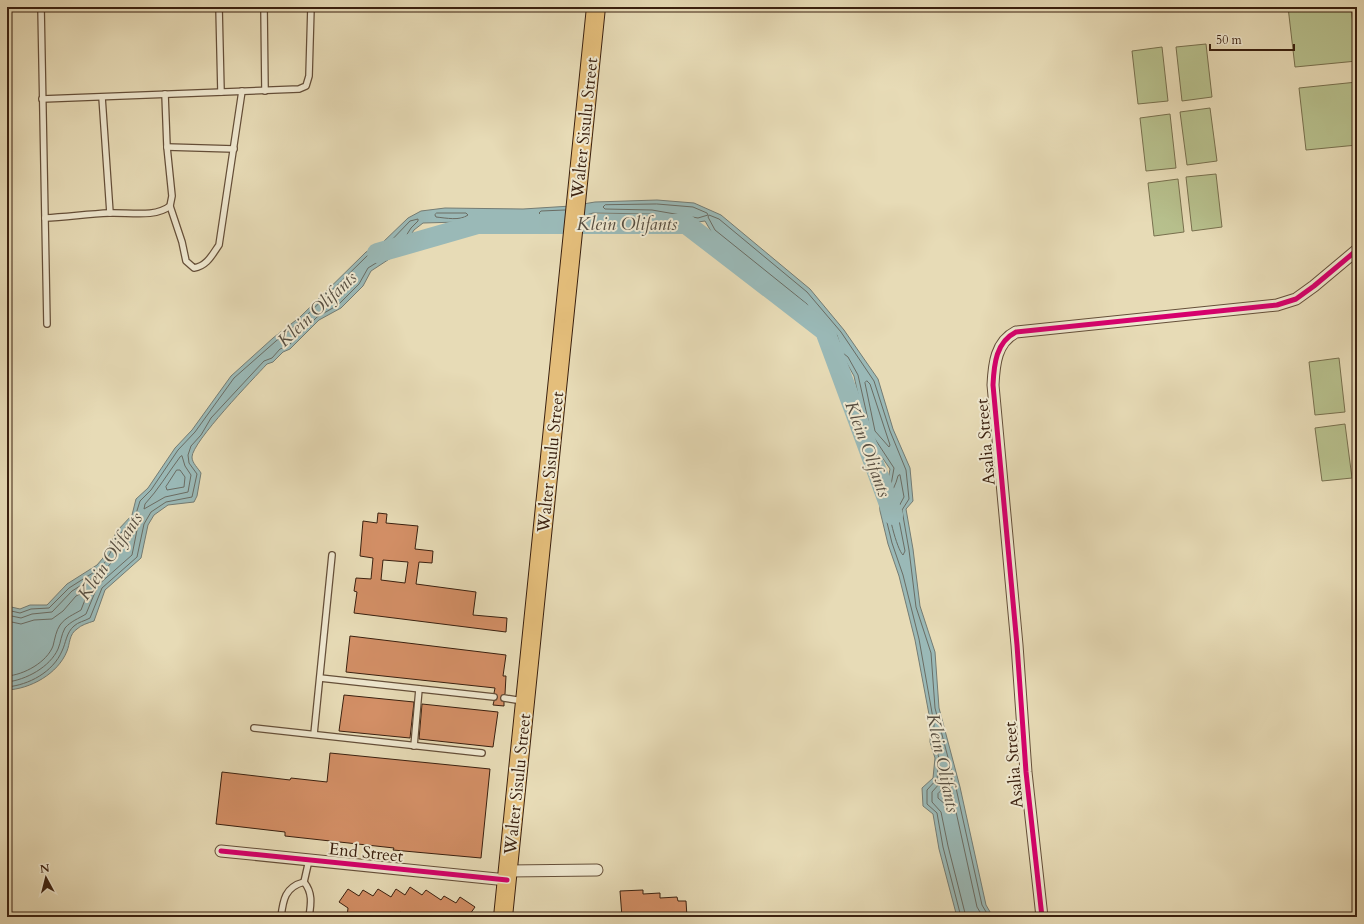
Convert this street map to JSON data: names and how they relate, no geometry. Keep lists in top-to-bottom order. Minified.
{"streets":{"highway":["Walter Sisulu Street"],"street":["Asalia Street","End Street"]},"crossings":[["Walter Sisulu Street","End Street"]],"water":["Klein Olifants"],"scale_bar":"50 m","north":"top"}
